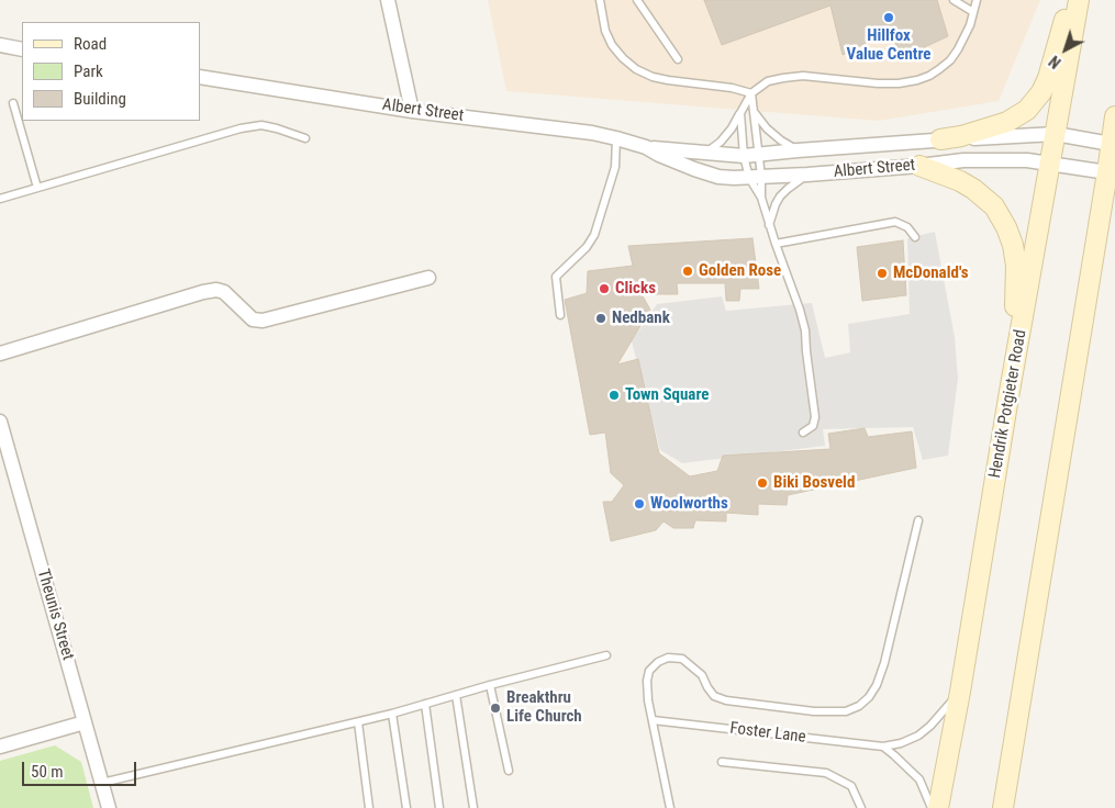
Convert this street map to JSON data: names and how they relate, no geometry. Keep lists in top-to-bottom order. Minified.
{"streets":{"main road":["Hendrik Potgieter Road"],"street":["Albert Street","Theunis Street"],"lane":["Foster Lane"]},"crossings":[["Albert Street","Hendrik Potgieter Road"],["Hendrik Potgieter Road","Foster Lane"]],"places":["Hillfox Value Centre","Golden Rose","McDonald's","Clicks","Nedbank","Town Square","Biki Bosveld","Woolworths","Breakthru Life Church"],"legend":["Road","Park","Building"],"scale_bar":"50 m","north":"bottom left"}
